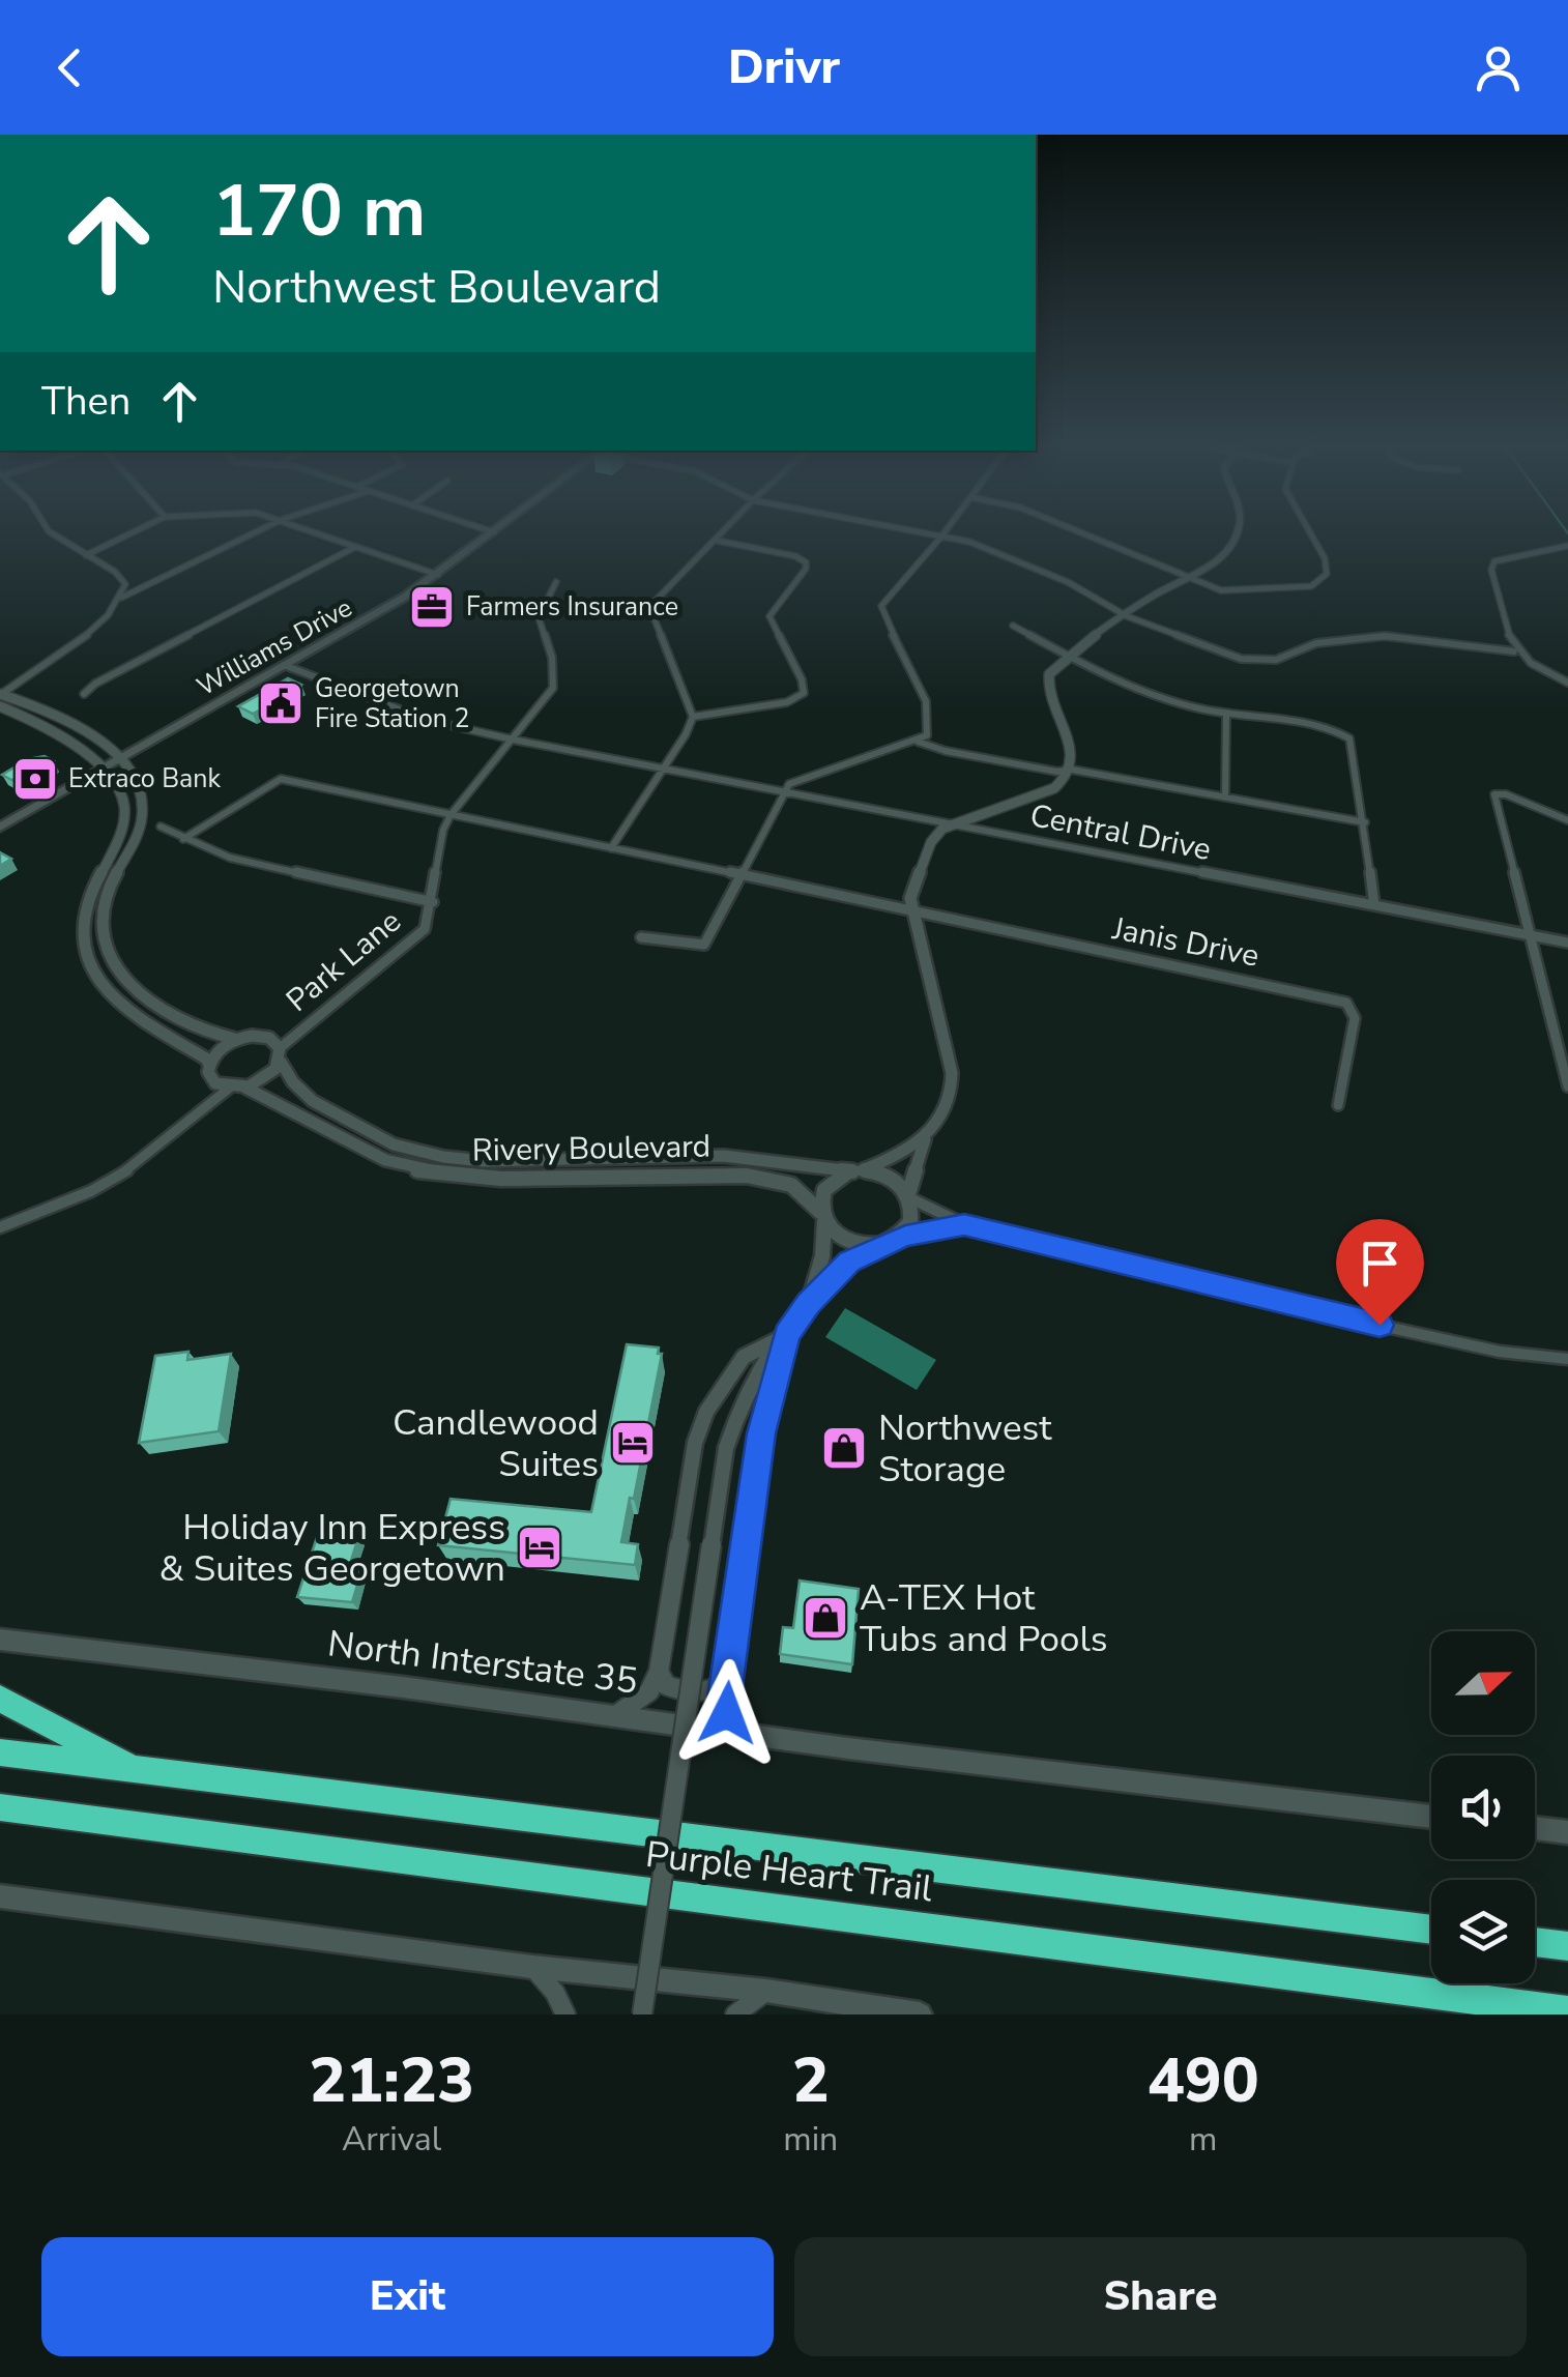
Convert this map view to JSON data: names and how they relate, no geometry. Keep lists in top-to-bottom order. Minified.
{"streets":{"highway":["Purple Heart Trail"],"main road":["Williams Drive","North Interstate 35"],"street":["Central Drive","Janis Drive","Park Lane","Rivery Boulevard"]},"crossings":[["Williams Drive","Central Drive"],["Central Drive","Park Lane"],["Janis Drive","Park Lane"],["Park Lane","Rivery Boulevard"]],"places":{"office":["Farmers Insurance"],"public building":["Georgetown Fire Station 2"],"bank":["Extraco Bank"],"hotel":["Candlewood Suites","Holiday Inn Express & Suites Georgetown"],"shop":["Northwest Storage","A-TEX Hot Tubs and Pools"]},"north":"right","page":{"header":"Drivr","turn":["170 m","Northwest Boulevard"],"then":"Then","eta":["21:23","Arrival","2","min","490","m"],"buttons":["Exit","Share"]}}
